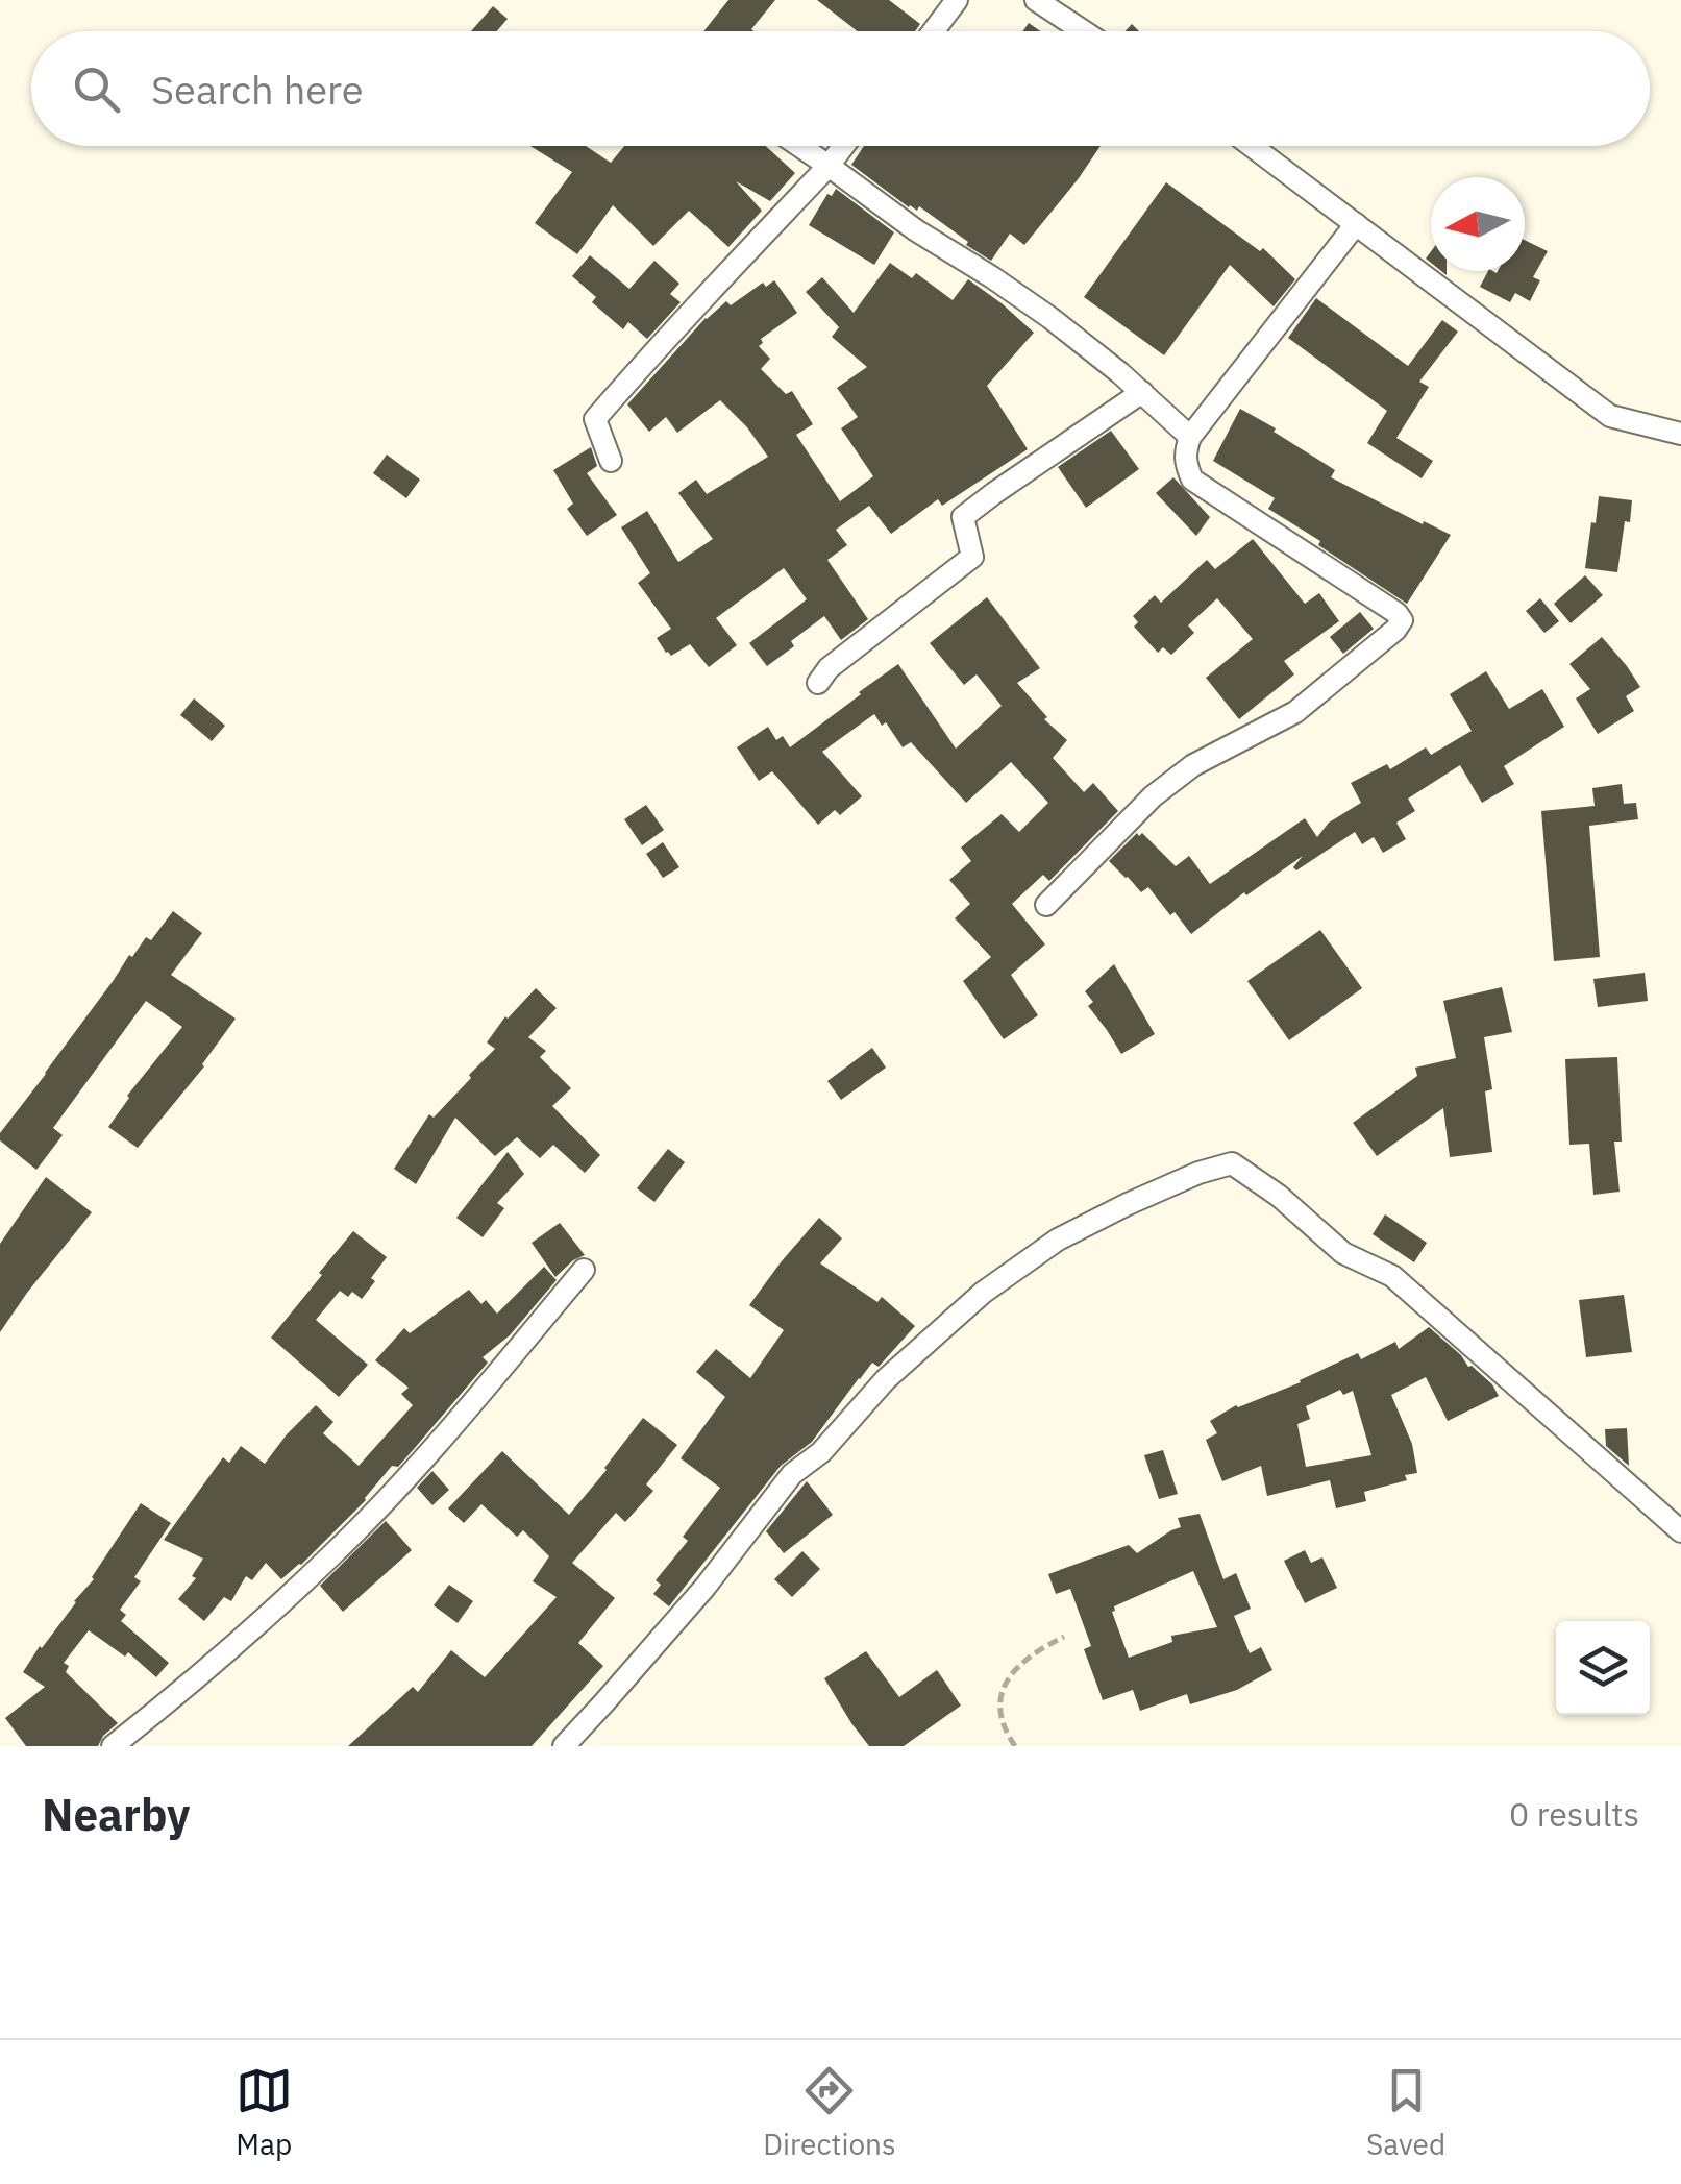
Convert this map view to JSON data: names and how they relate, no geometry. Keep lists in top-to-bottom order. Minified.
{"north":"left","page":{"search":"Search here","heading":["Nearby","0 results"],"nav":["Map","Directions","Saved"]}}
